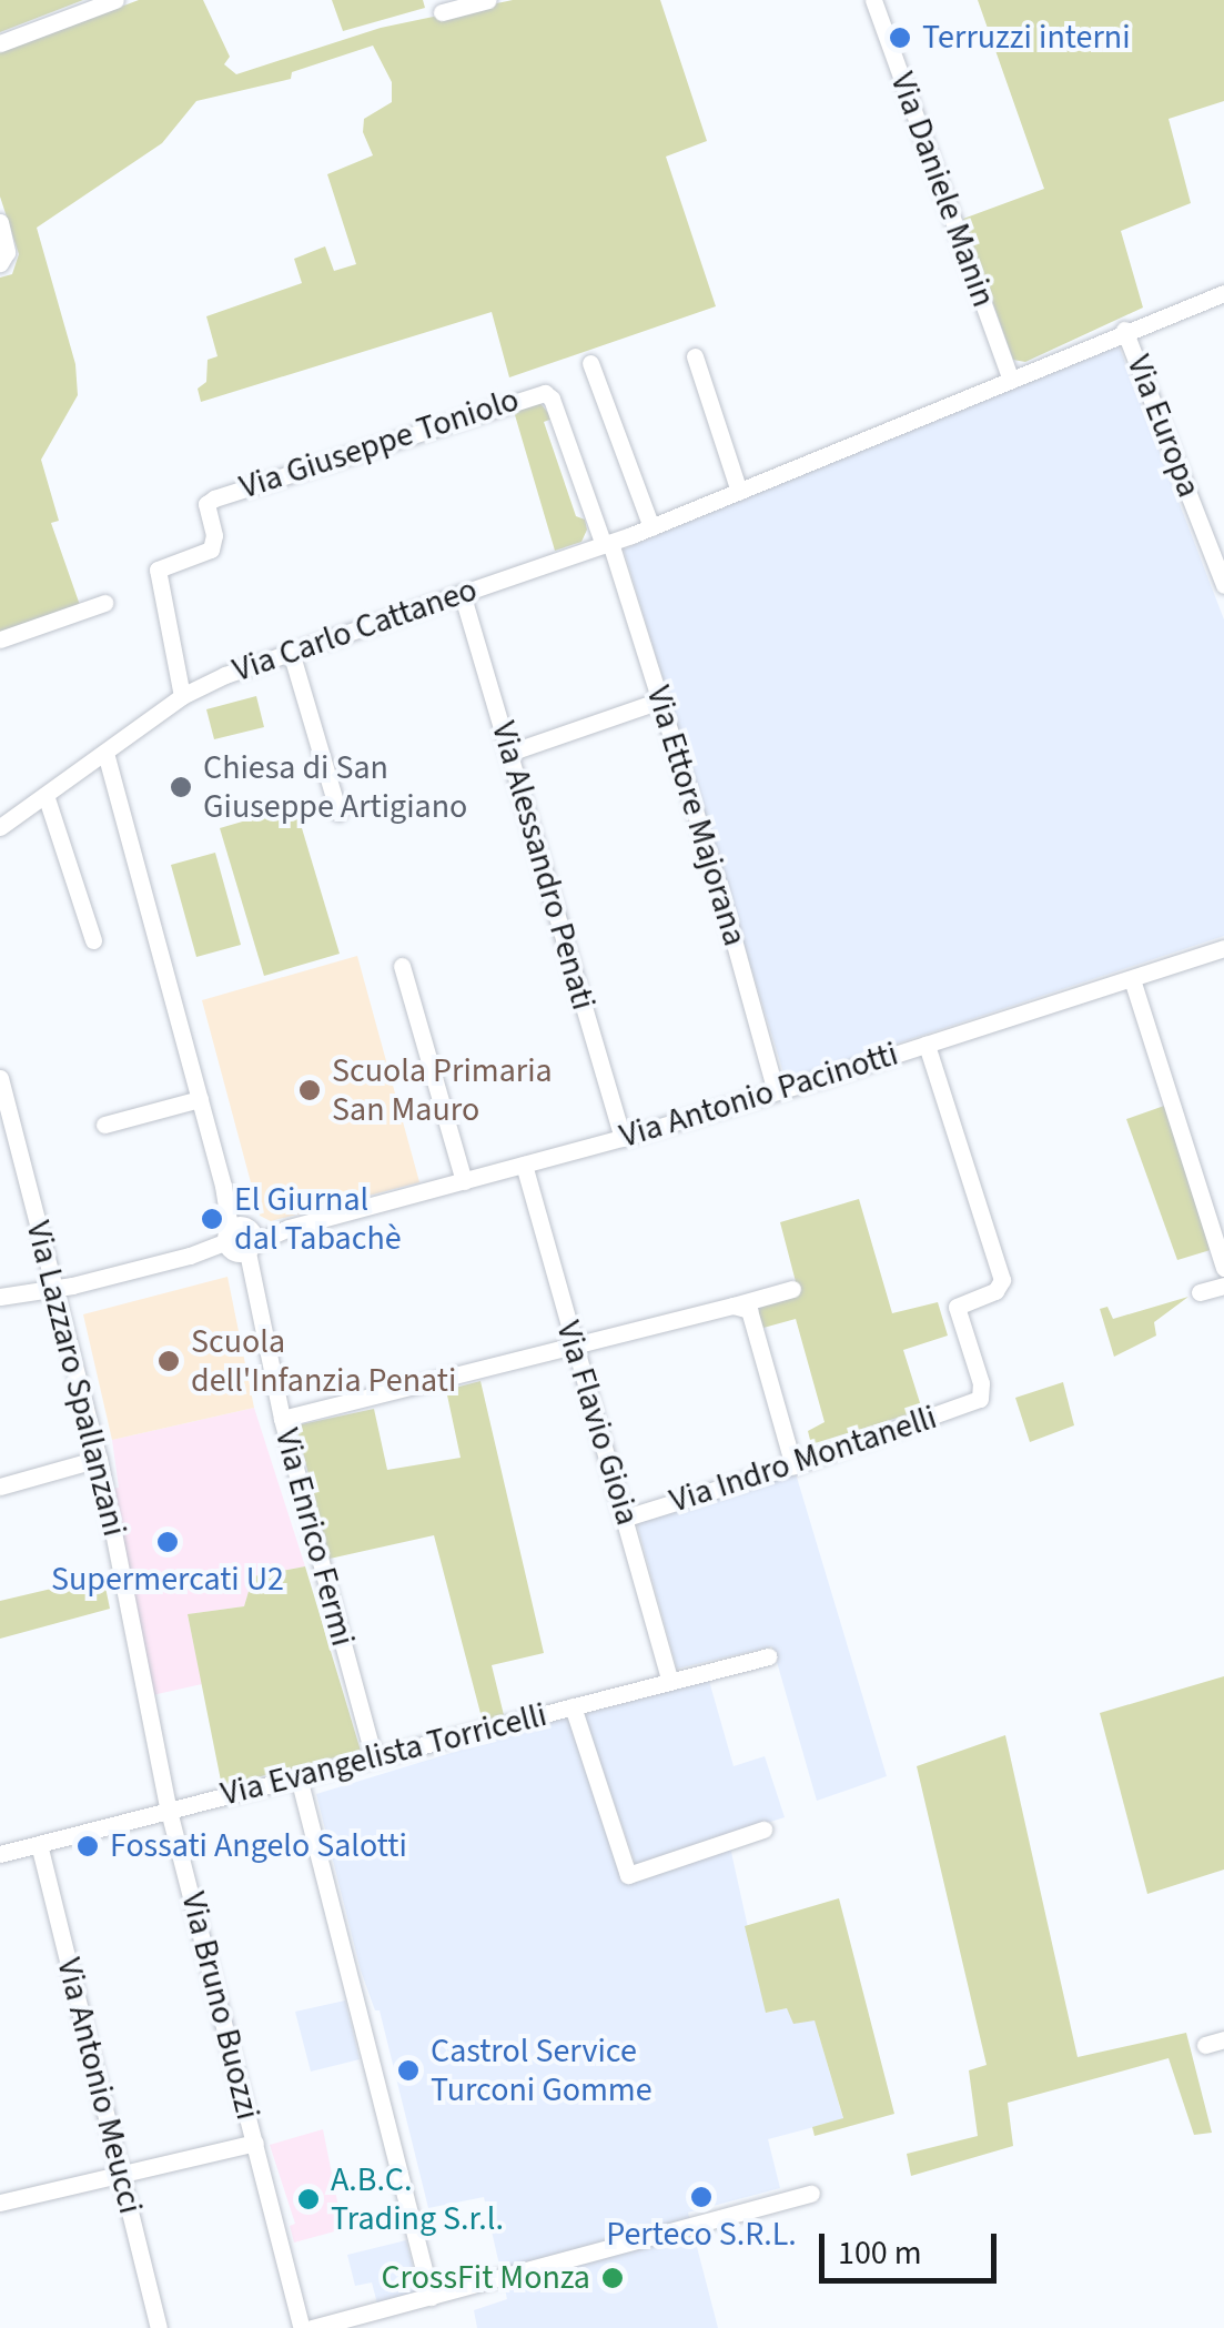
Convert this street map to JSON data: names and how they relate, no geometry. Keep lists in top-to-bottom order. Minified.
{"streets":{"street":["Via Daniele Manin","Via Europa","Via Giuseppe Toniolo","Via Carlo Cattaneo","Via Ettore Majorana","Via Alessandro Penati","Via Antonio Pacinotti","Via Lazzaro Spallanzani","Via Flavio Gioia","Via Indro Montanelli","Via Enrico Fermi","Via Evangelista Torricelli","Via Bruno Buozzi","Via Antonio Meucci"]},"crossings":[["Via Daniele Manin","Via Carlo Cattaneo"],["Via Europa","Via Carlo Cattaneo"],["Via Giuseppe Toniolo","Via Carlo Cattaneo"],["Via Giuseppe Toniolo","Via Ettore Majorana"],["Via Carlo Cattaneo","Via Ettore Majorana"],["Via Carlo Cattaneo","Via Alessandro Penati"],["Via Carlo Cattaneo","Via Enrico Fermi"],["Via Ettore Majorana","Via Antonio Pacinotti"],["Via Alessandro Penati","Via Antonio Pacinotti"],["Via Antonio Pacinotti","Via Lazzaro Spallanzani"],["Via Antonio Pacinotti","Via Flavio Gioia"],["Via Antonio Pacinotti","Via Indro Montanelli"],["Via Antonio Pacinotti","Via Enrico Fermi"],["Via Lazzaro Spallanzani","Via Bruno Buozzi"],["Via Flavio Gioia","Via Indro Montanelli"],["Via Flavio Gioia","Via Evangelista Torricelli"],["Via Enrico Fermi","Via Evangelista Torricelli"],["Via Evangelista Torricelli","Via Bruno Buozzi"],["Via Evangelista Torricelli","Via Antonio Meucci"]],"places":["Terruzzi interni","Chiesa di San Giuseppe Artigiano","Scuola Primaria San Mauro","El Giurnal dal Tabachè","Scuola dell'Infanzia Penati","Supermercati U2","Fossati Angelo Salotti","Castrol Service Turconi Gomme","Perteco S.R.L.","A.B.C. Trading S.r.l.","CrossFit Monza"],"scale_bar":"100 m"}
